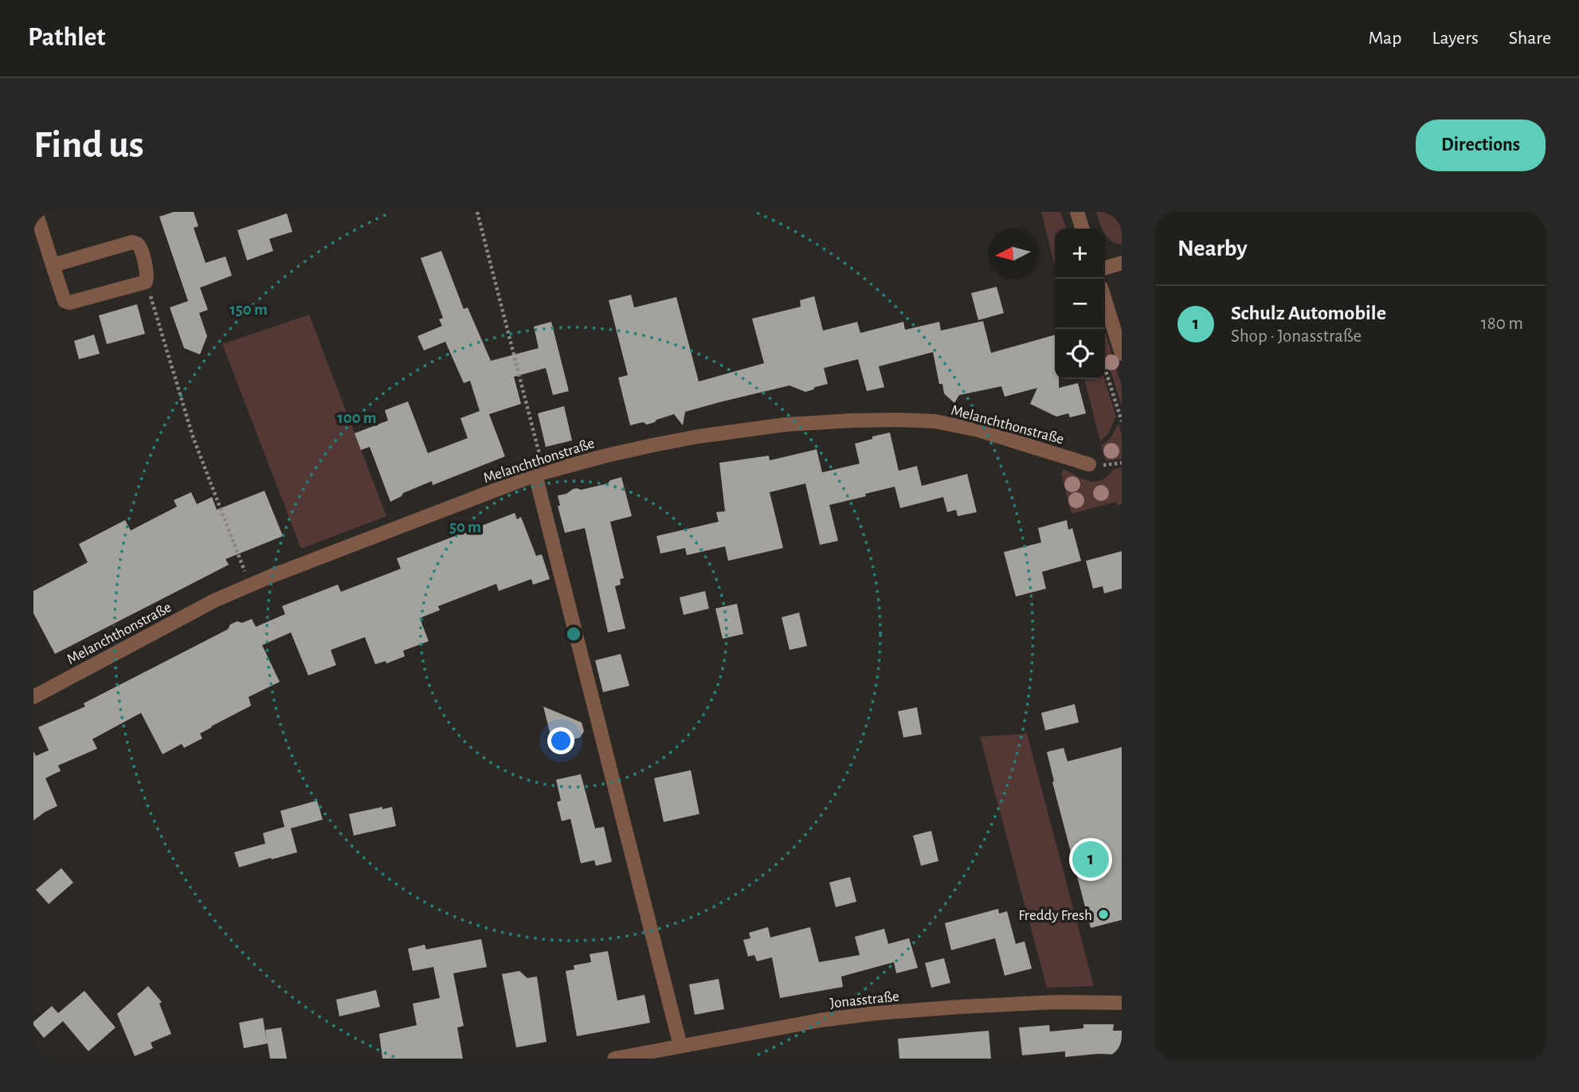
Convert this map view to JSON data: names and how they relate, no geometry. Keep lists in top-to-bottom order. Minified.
{"streets":{"street":["Melanchthonstraße","Jonasstraße"]},"places":["Freddy Fresh"],"north":"left","page":{"header":"Pathlet","nav":["Map","Layers","Share"],"buttons":"Directions","title":"Find us","heading":"Nearby","map_buttons":["+","−"],"list":[{"mark":"1","name":"Schulz Automobile","note":"Shop · Jonasstraße","value":"180 m"}],"pins":"1"},"rings":["150 m","100 m","50 m"]}
